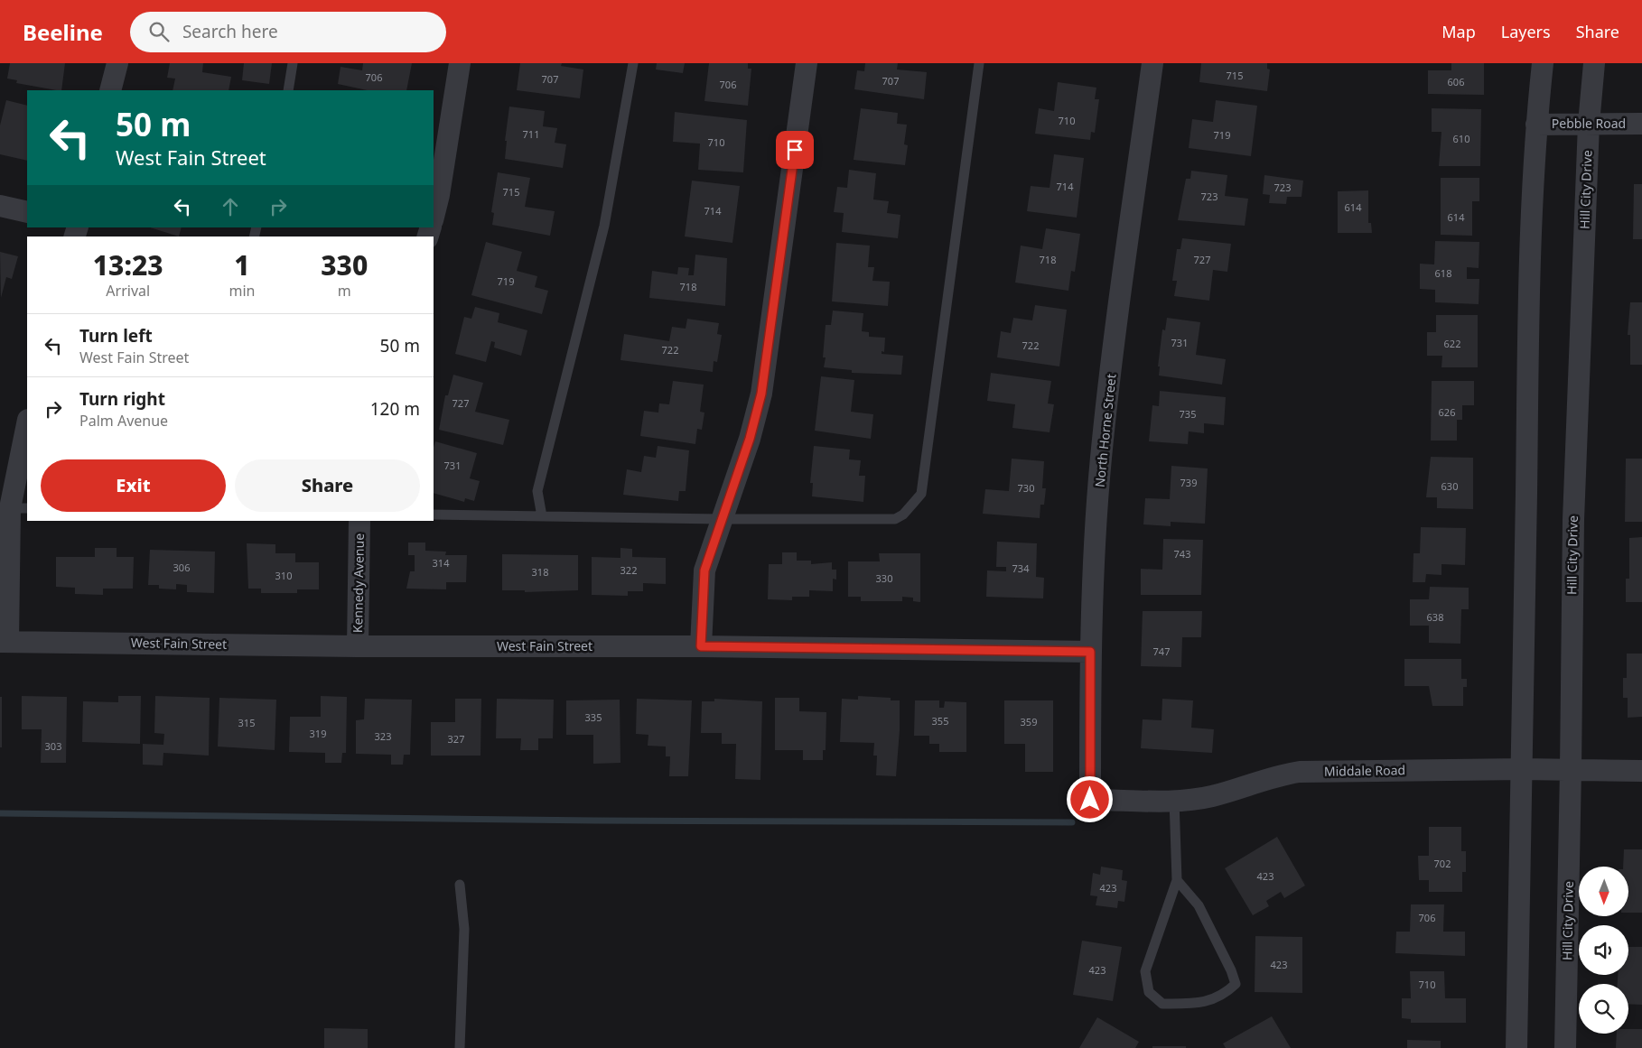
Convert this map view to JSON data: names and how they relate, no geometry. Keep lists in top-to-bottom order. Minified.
{"streets":{"street":["Pebble Road","Hill City Drive","North Horne Street","Kennedy Avenue","West Fain Street","Middale Road"]},"crossings":[["Pebble Road","Hill City Drive"],["Hill City Drive","Middale Road"],["North Horne Street","West Fain Street"],["North Horne Street","Middale Road"],["Kennedy Avenue","West Fain Street"]],"house_numbers":["715","706","707","707","606","706","710","711","719","610","710","714","723","715","723","614","714","614","718","727","618","719","718","731","622","722","722","727","626","735","731","739","630","730","743","314","306","734","322","318","310","330","638","747","335","355","359","315","319","323","327","303","702","423","423","706","423","423","710"],"north":"bottom","page":{"header":"Beeline","search":"Search here","nav":["Map","Layers","Share"],"turn":["50 m","West Fain Street"],"eta":["13:23","Arrival","1","min","330","m"],"list":[{"name":"Turn left","note":"West Fain Street","value":"50 m"},{"name":"Turn right","note":"Palm Avenue","value":"120 m"}],"buttons":["Exit","Share"]}}
